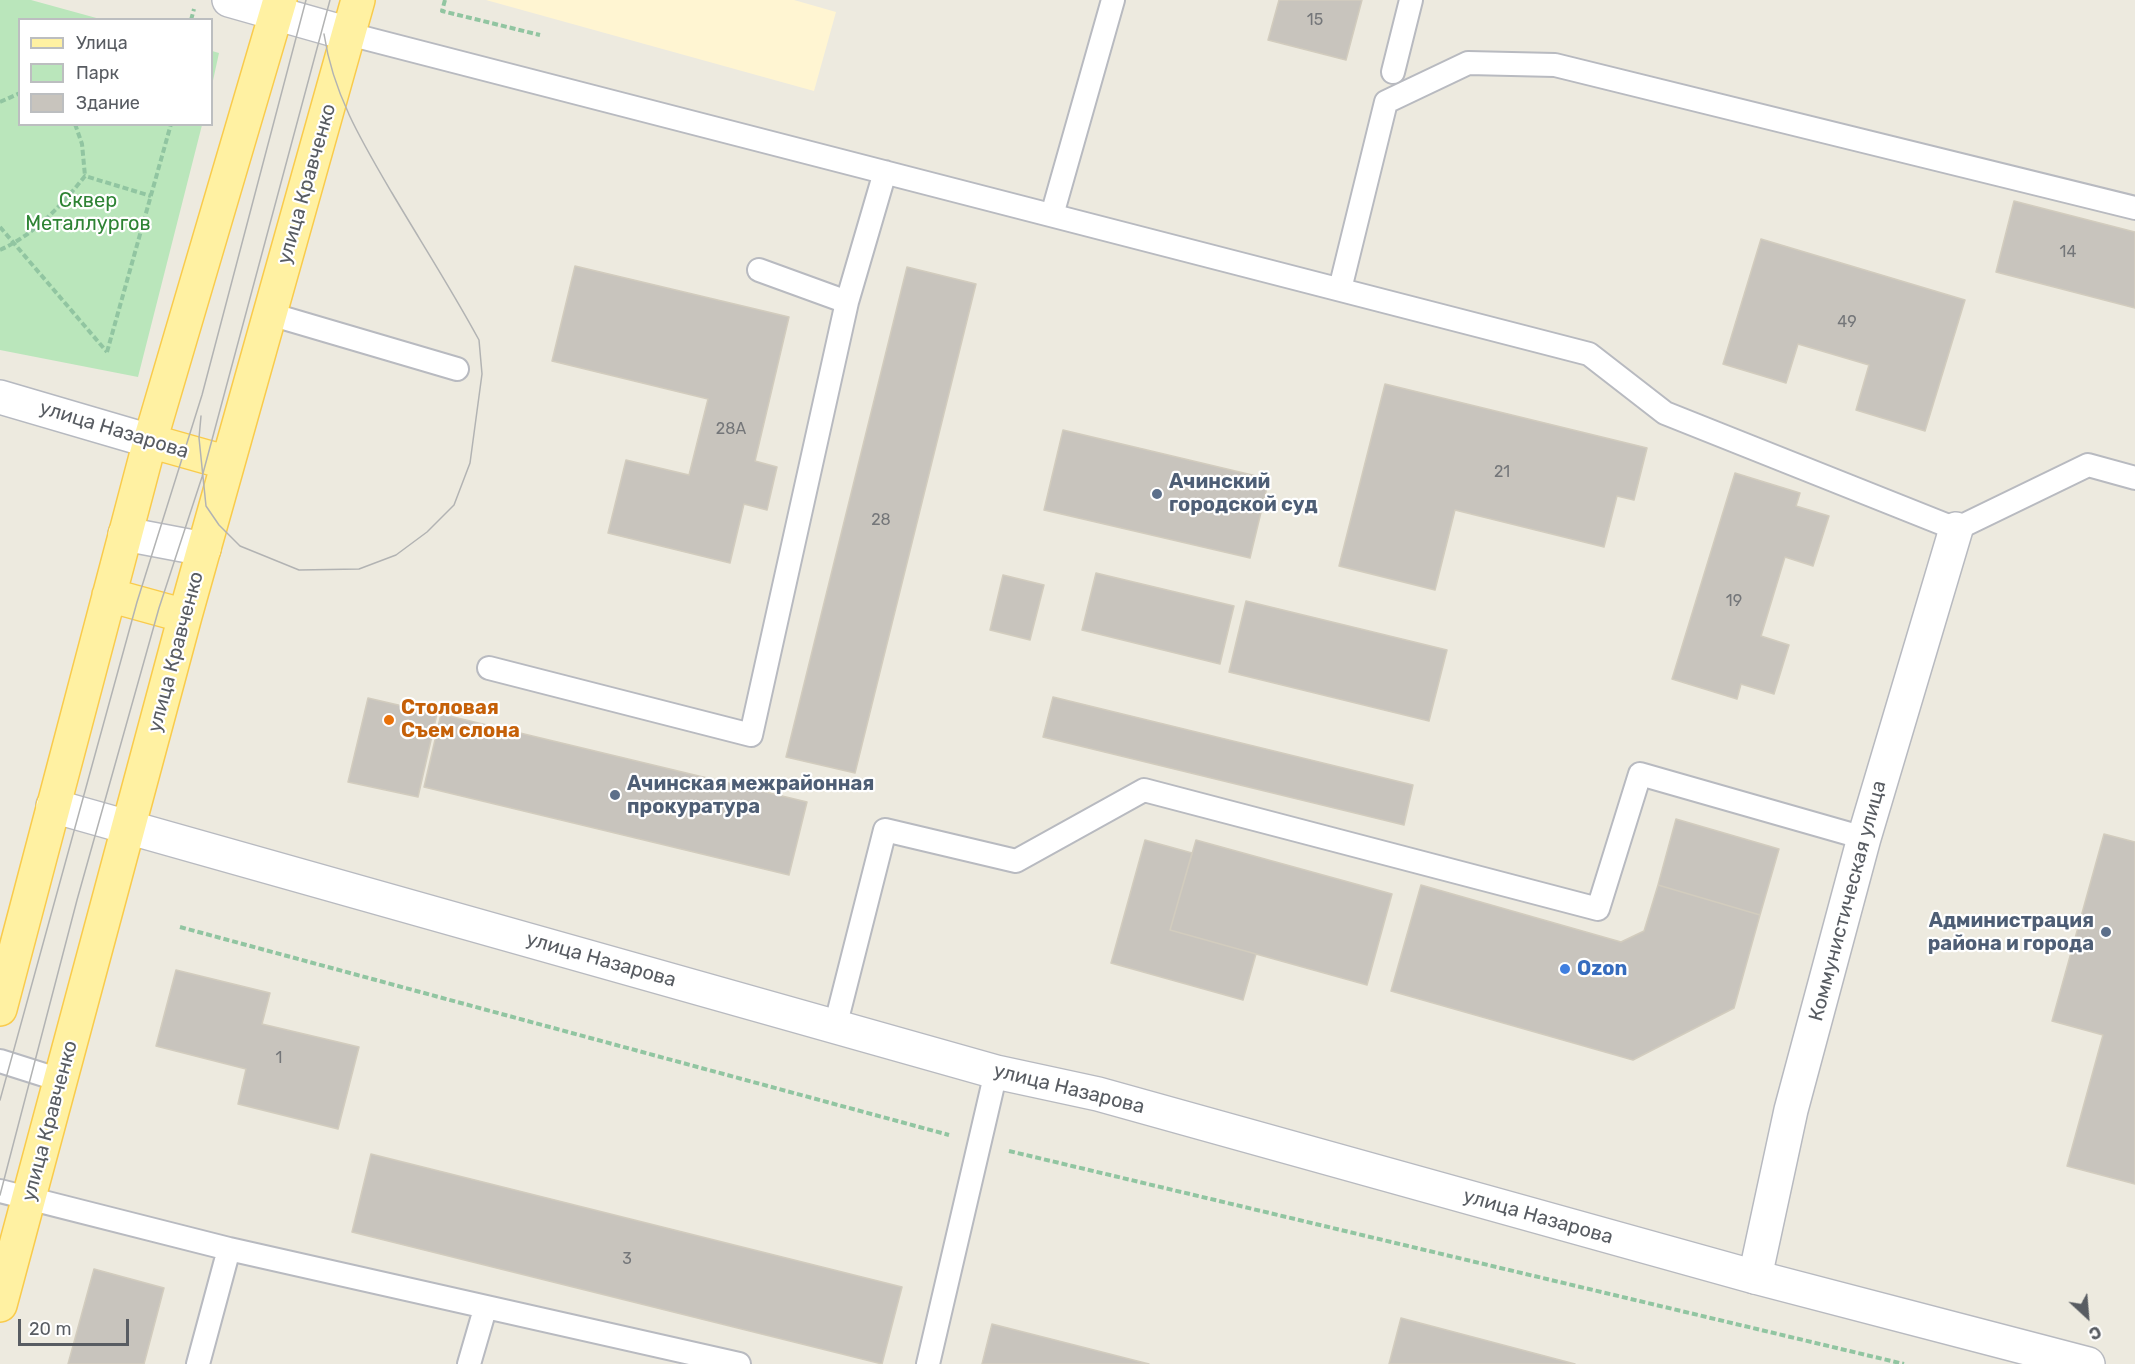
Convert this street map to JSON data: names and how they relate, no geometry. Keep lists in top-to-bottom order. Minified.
{"streets":{"main road":["улица Кравченко","улица Назарова"],"street":["Коммунистическая улица"]},"crossings":[["улица Кравченко","улица Назарова"],["улица Назарова","Коммунистическая улица"]],"parks":["Сквер Металлургов"],"places":["Ачинский городской суд","Столовая Съем слона","Ачинская межрайонная прокуратура","Администрация района и города","Ozon"],"house_numbers":["15","14","49","28А","21","28","19","1","3"],"legend":["Улица","Парк","Здание"],"scale_bar":"20 m","north":"bottom right"}
